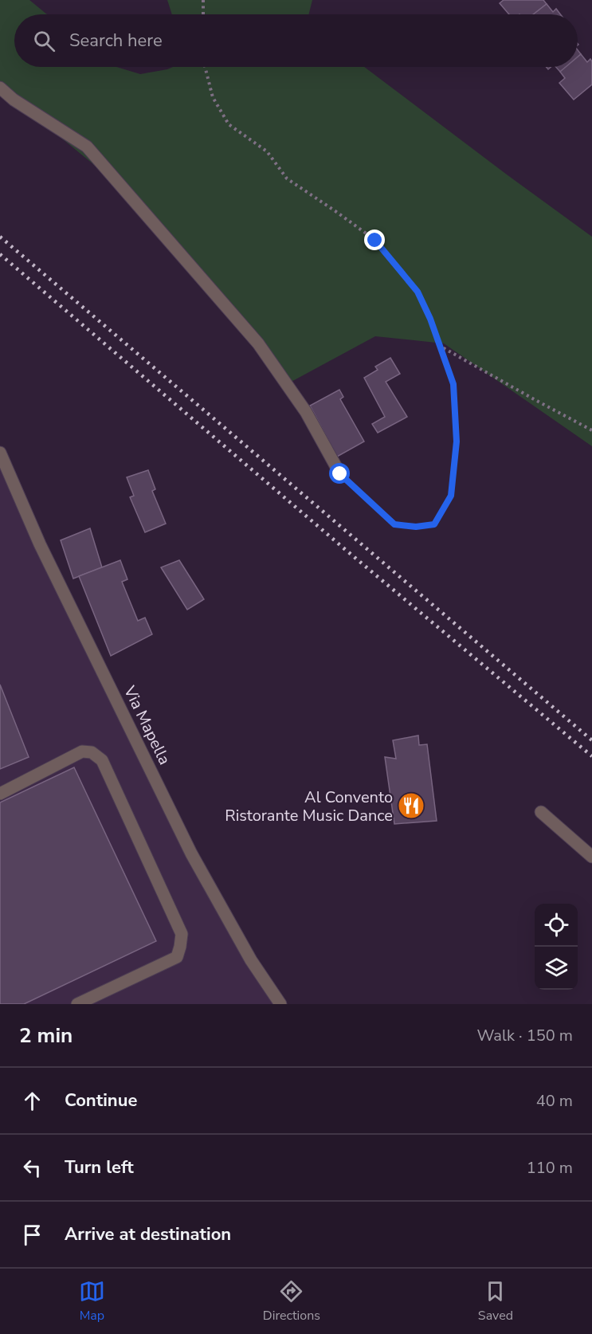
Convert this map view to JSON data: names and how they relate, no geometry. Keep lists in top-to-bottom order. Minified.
{"streets":{"street":["Via Mapella"]},"places":{"restaurant":["Al Convento Ristorante Music Dance"]},"page":{"search":"Search here","heading":["2 min","Walk · 150 m"],"list":[["Continue","40 m"],["Turn left","110 m"],"Arrive at destination"],"nav":["Map","Directions","Saved"]}}
